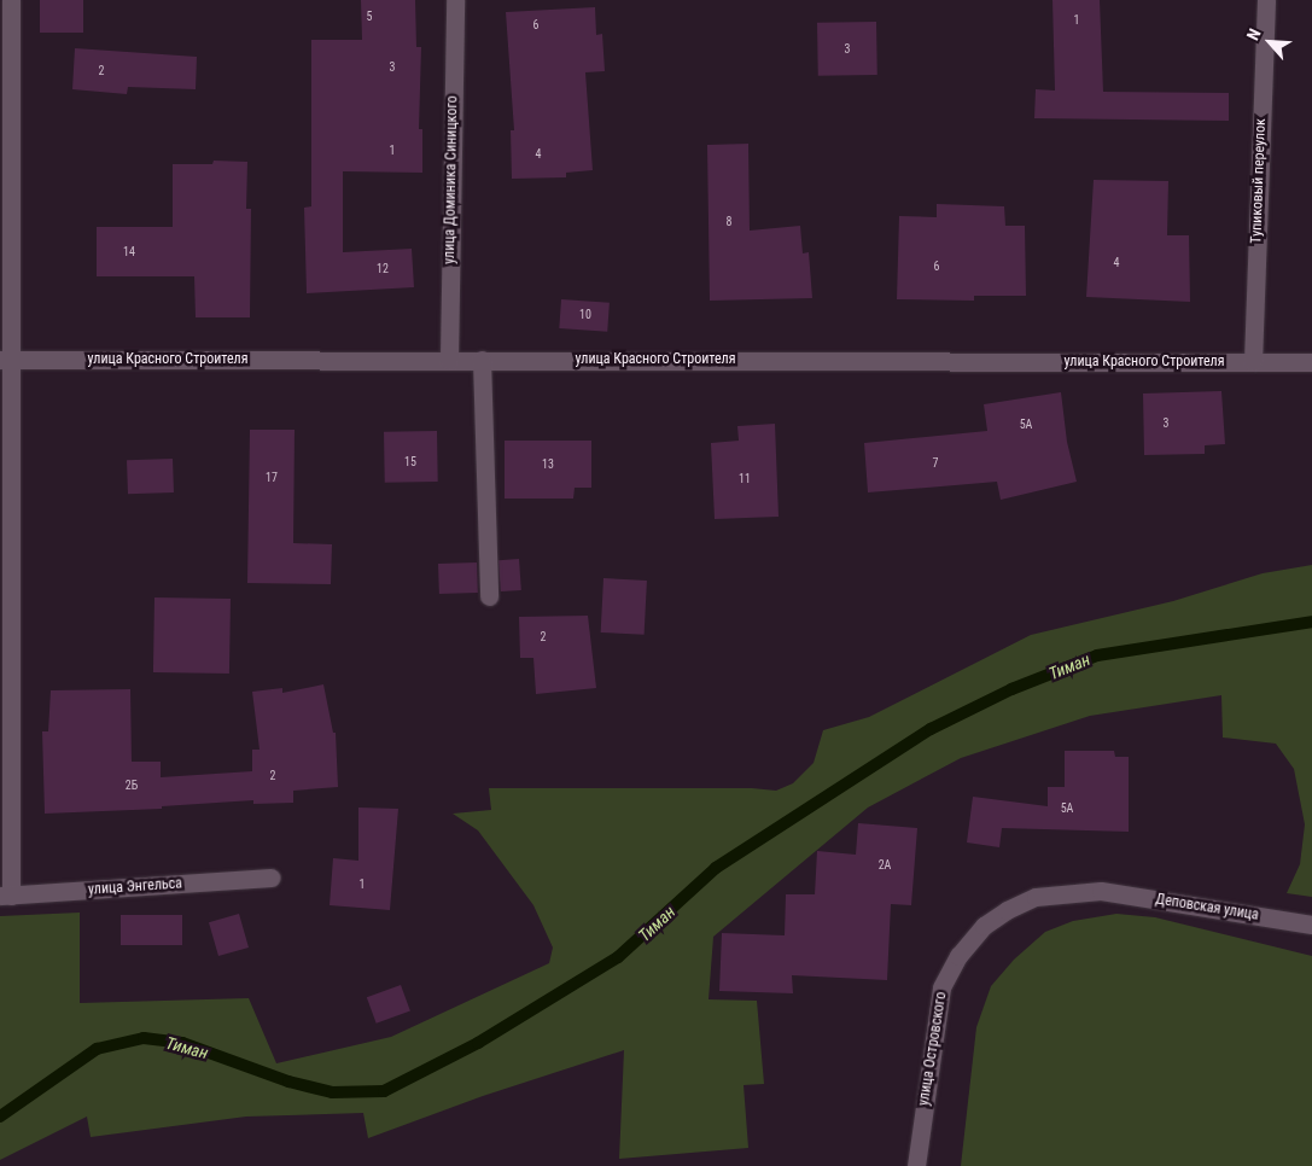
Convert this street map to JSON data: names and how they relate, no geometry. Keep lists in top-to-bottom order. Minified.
{"streets":{"street":["улица Доминика Синицкого","Тупиковый переулок","улица Красного Строителя","улица Энгельса","Деповская улица","улица Островского"]},"crossings":[["улица Доминика Синицкого","улица Красного Строителя"],["Тупиковый переулок","улица Красного Строителя"],["Деповская улица","улица Островского"]],"water":["Тиман"],"house_numbers":["5","1","6","3","3","2","1","4","8","14","4","6","12","10","3","5А","15","7","13","17","11","2","2","2Б","5А","2А","1"],"north":"top left"}
